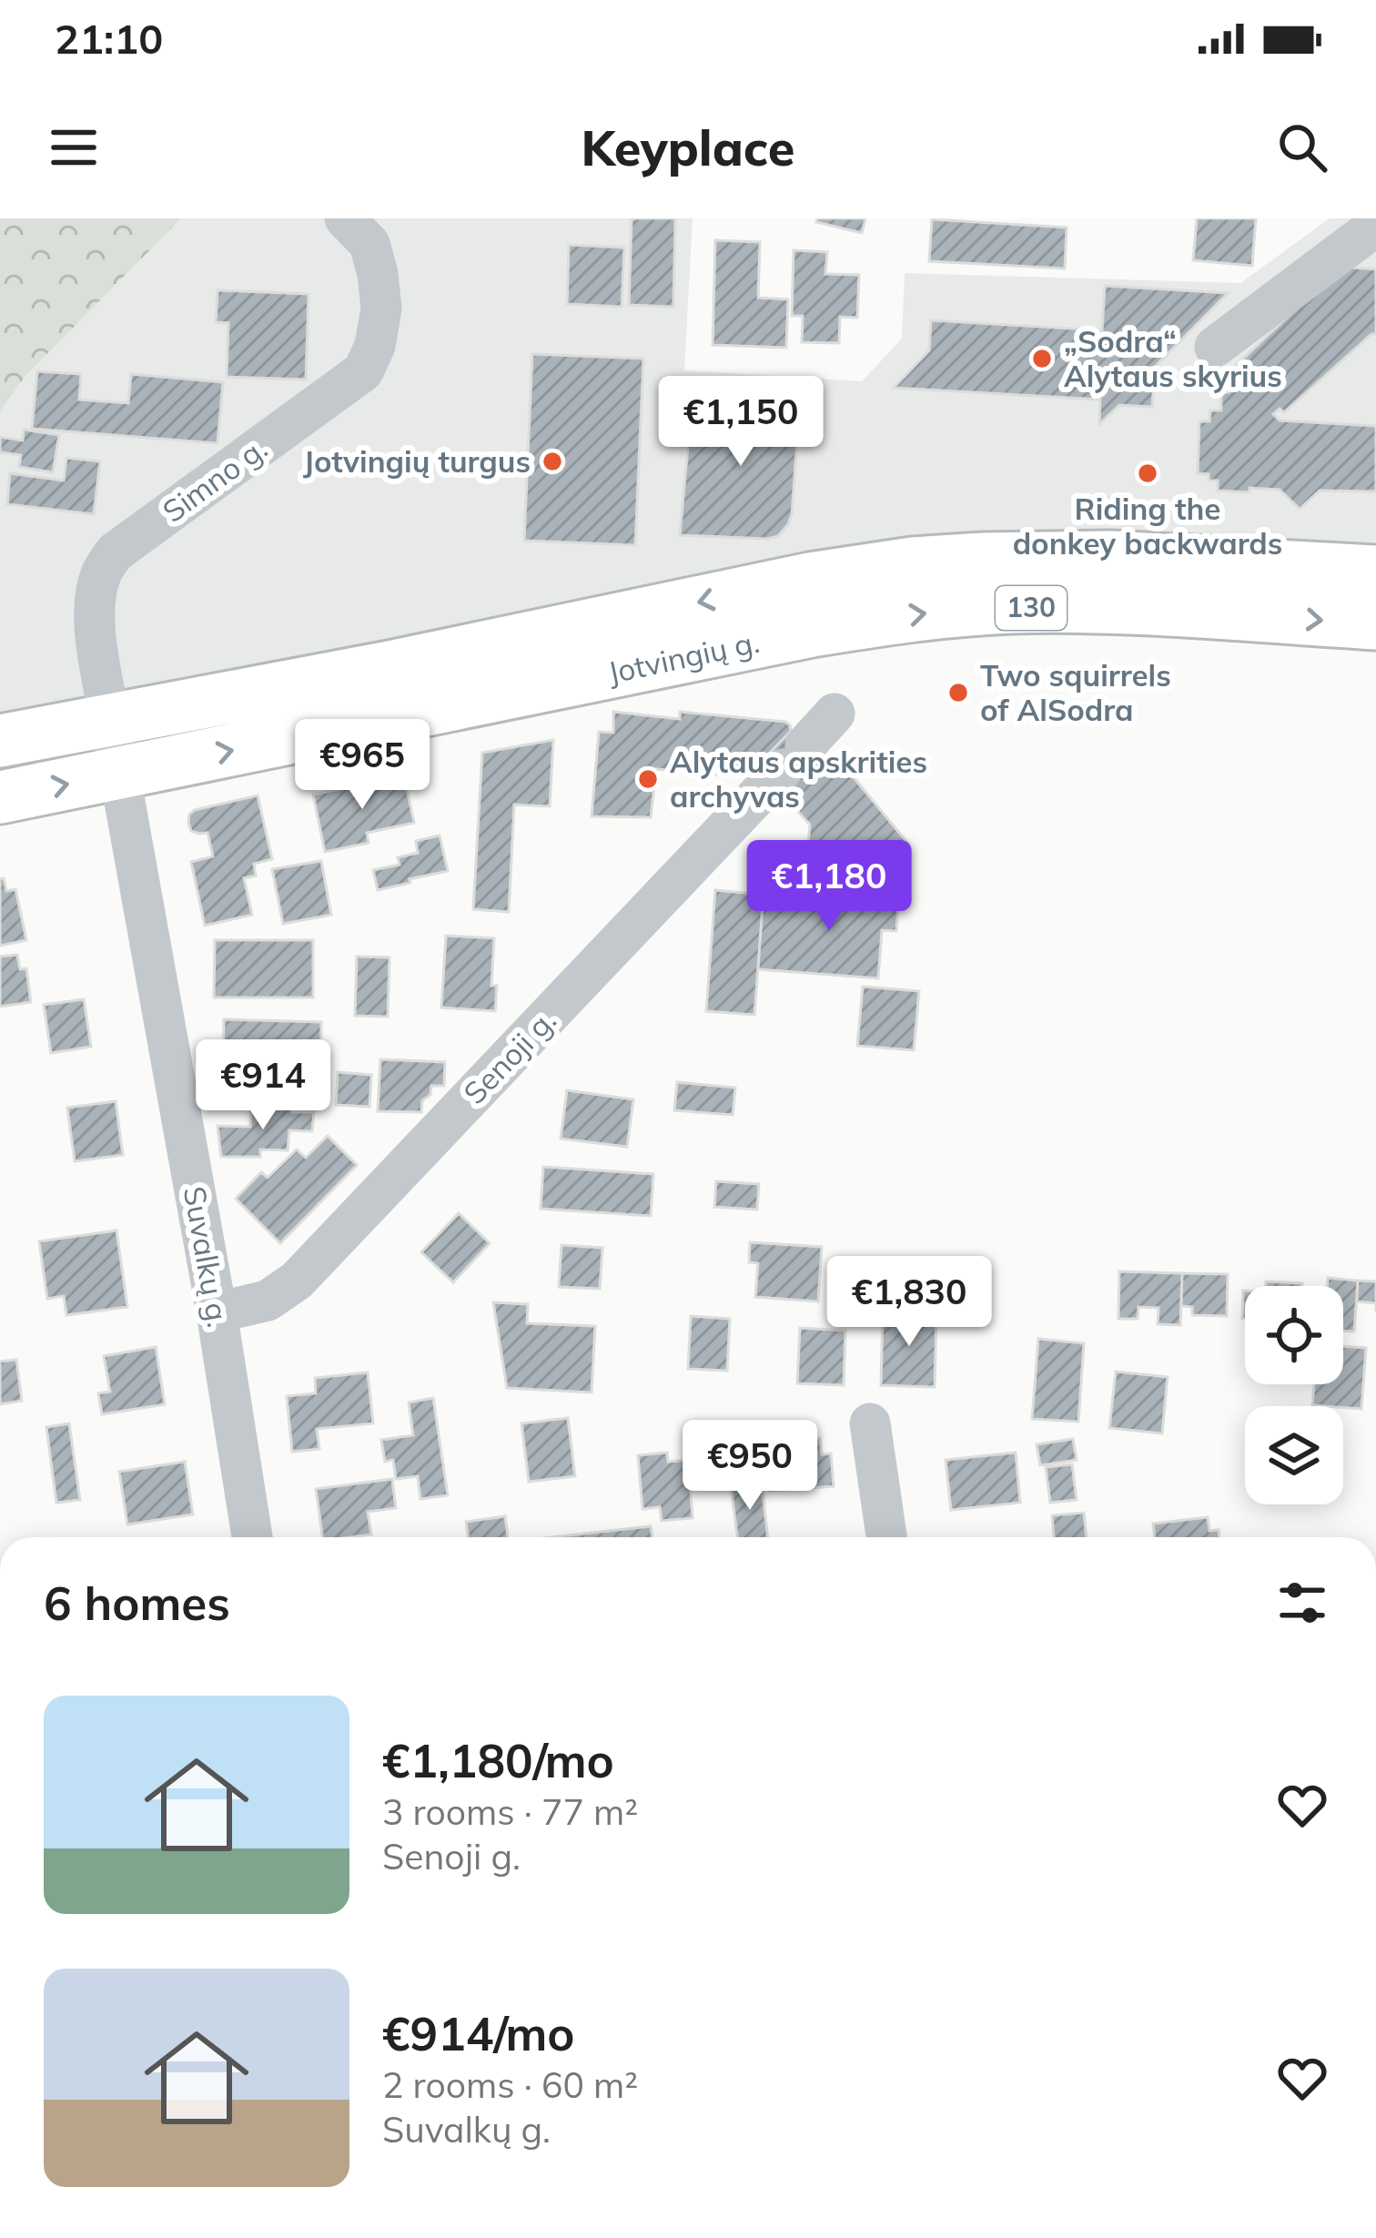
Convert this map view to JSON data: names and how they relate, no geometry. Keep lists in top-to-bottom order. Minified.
{"streets":{"main road":["130","Jotvingių g."],"street":["Simno g.","Senoji g.","Suvalkų g."]},"crossings":[["Simno g.","Jotvingių g."],["Simno g.","Suvalkų g."],["Jotvingių g.","Suvalkų g."],["Senoji g.","Suvalkų g."]],"places":["„Sodra“ Alytaus skyrius","Jotvingių turgus","Riding the donkey backwards","Two squirrels of AlSodra","Alytaus apskrities archyvas"],"page":{"status":"21:10","header":"Keyplace","price":["€1,150","€965","€1,180","€914","€1,830","€950"],"heading":"6 homes","list":[{"name":"€1,180/mo","note":"3 rooms · 77 m² · Senoji g."},{"name":"€914/mo","note":"2 rooms · 60 m² · Suvalkų g."}]}}
